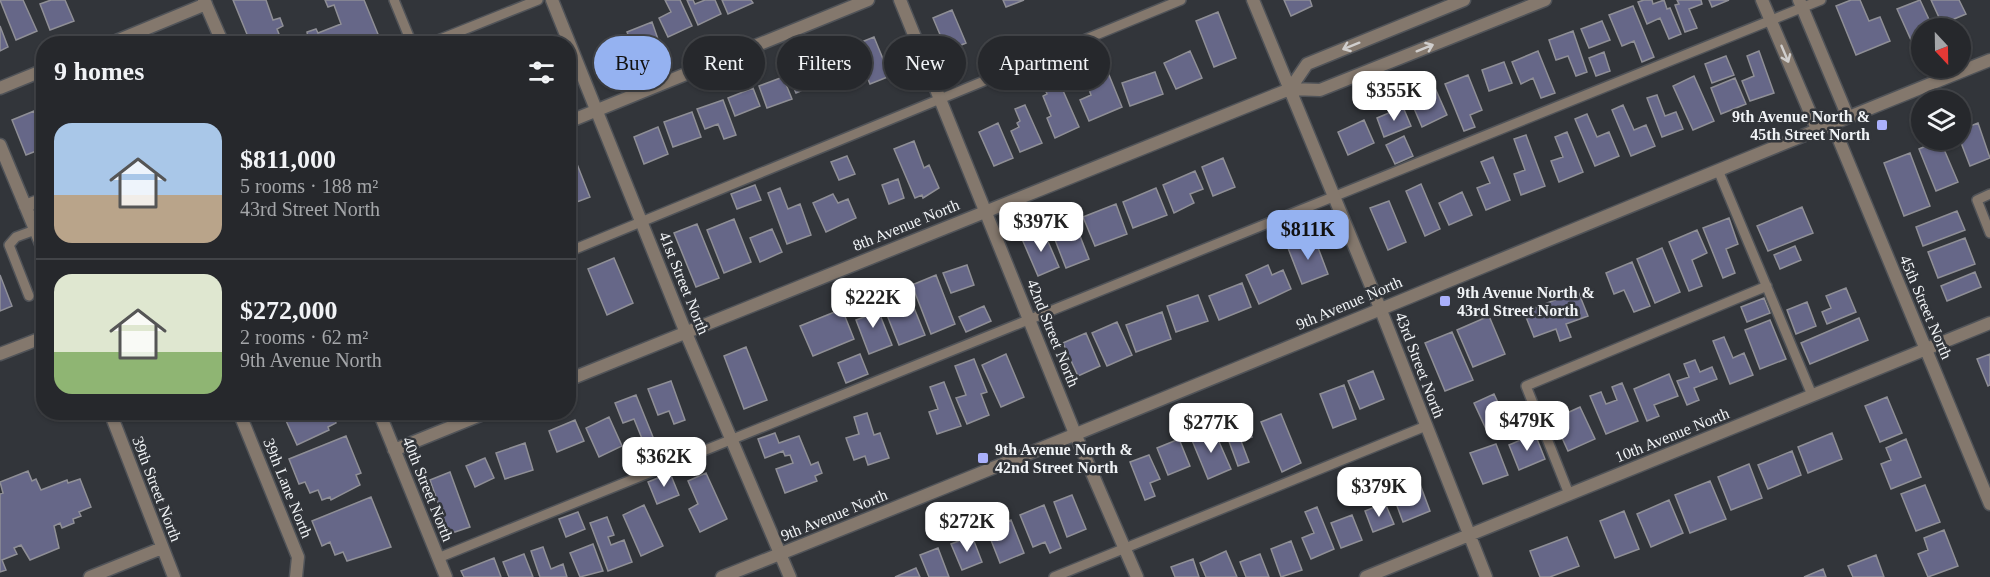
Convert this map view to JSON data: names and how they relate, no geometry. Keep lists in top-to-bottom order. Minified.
{"streets":{"street":["8th Avenue North","41st Street North","9th Avenue North","45th Street North","42nd Street North","43rd Street North","10th Avenue North","39th Lane North","39th Street North","40th Street North"]},"crossings":[["8th Avenue North","41st Street North"],["8th Avenue North","42nd Street North"],["8th Avenue North","43rd Street North"],["41st Street North","9th Avenue North"],["9th Avenue North","45th Street North"],["9th Avenue North","42nd Street North"],["9th Avenue North","43rd Street North"],["45th Street North","10th Avenue North"],["43rd Street North","10th Avenue North"]],"places":{"transit":["9th Avenue North & 45th Street North","9th Avenue North & 43rd Street North","9th Avenue North & 42nd Street North"]},"north":"bottom","page":{"chip":["Buy","Rent","Filters","New","Apartment"],"heading":"9 homes","price":["$355K","$397K","$811K","$222K","$479K","$277K","$362K","$379K","$272K"],"list":[{"name":"$811,000","note":"5 rooms · 188 m² · 43rd Street North"},{"name":"$272,000","note":"2 rooms · 62 m² · 9th Avenue North"}]}}
